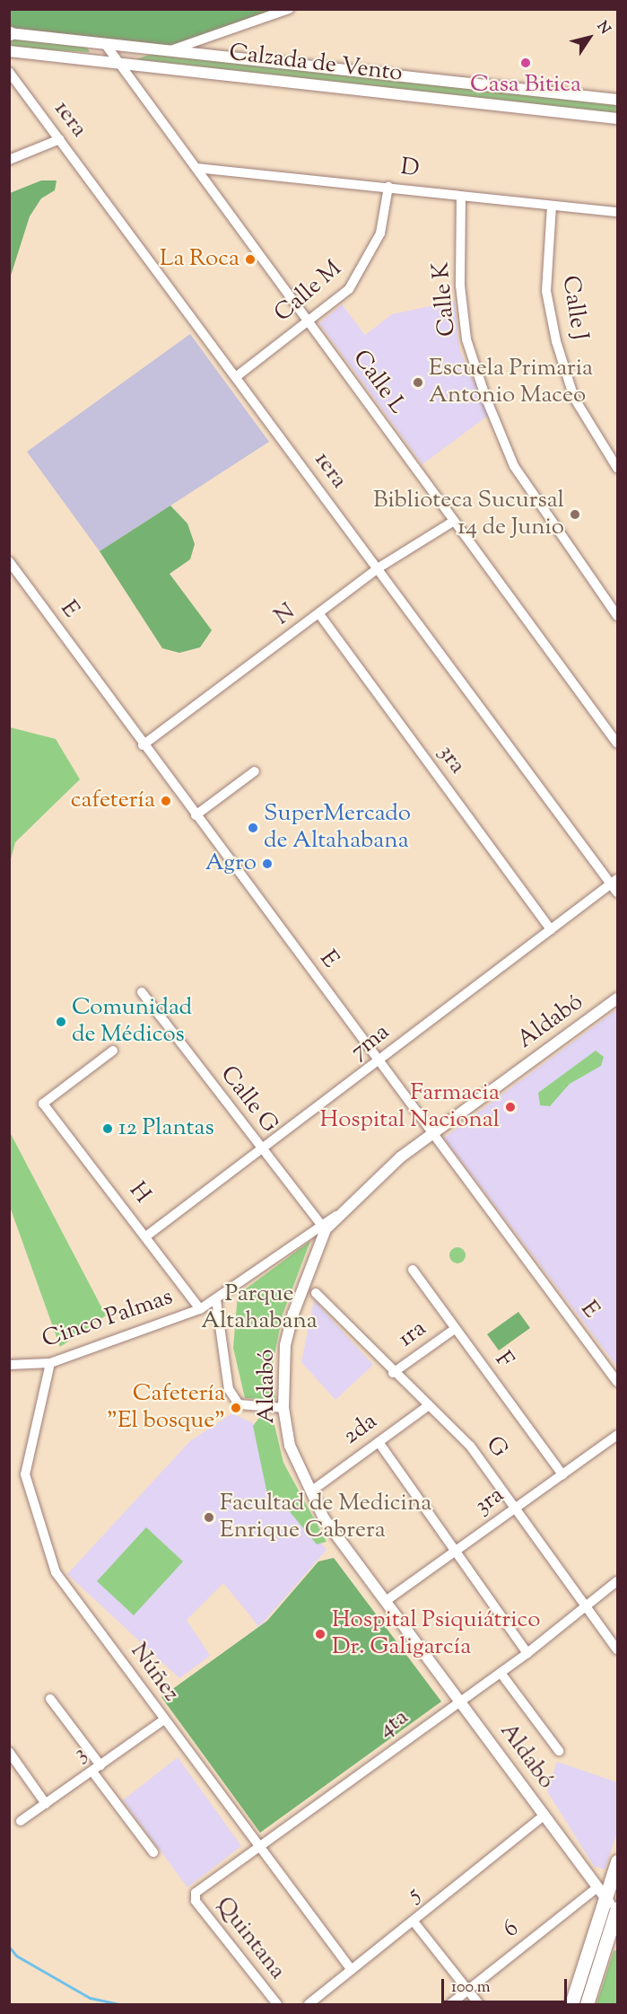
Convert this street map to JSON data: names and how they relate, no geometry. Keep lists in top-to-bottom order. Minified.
{"streets":{"main road":["Calzada de Vento","Aldabó"],"street":["1era","D","Calle M","Calle K","Calle J","Calle L","E","N","3ra","7ma","Calle G","H","Cinco Palmas","1ra","F","2da","G","Núñez","4ta","3","5","6","Quintana"]},"crossings":[["Calzada de Vento","Calle L"],["1era","Calle M"],["1era","N"],["1era","7ma"],["D","Calle M"],["D","Calle K"],["D","Calle J"],["D","Calle L"],["Calle M","Calle L"],["Calle L","N"],["E","N"],["E","Aldabó"],["E","7ma"],["N","3ra"],["3ra","Aldabó"],["3ra","7ma"],["3ra","F"],["3ra","G"],["Aldabó","Calle G"],["Aldabó","Cinco Palmas"],["Aldabó","4ta"],["Aldabó","5"],["Aldabó","6"],["7ma","Calle G"],["7ma","H"],["Calle G","Cinco Palmas"],["H","Cinco Palmas"],["Cinco Palmas","Núñez"],["1ra","F"],["1ra","G"],["2da","G"],["G","4ta"],["Núñez","4ta"],["Núñez","3"],["Núñez","5"],["4ta","Quintana"]],"parks":["Parque Altahabana"],"places":["Casa Bitica","La Roca","Escuela Primaria Antonio Maceo","Biblioteca Sucursal 14 de Junio","cafetería","SuperMercado de Altahabana","Agro","Comunidad de Médicos","Farmacia Hospital Nacional","12 Plantas","Cafetería \"El bosque\"","Facultad de Medicina Enrique Cabrera","Hospital Psiquiátrico Dr. Galigarcía"],"scale_bar":"100 m","north":"top right"}
